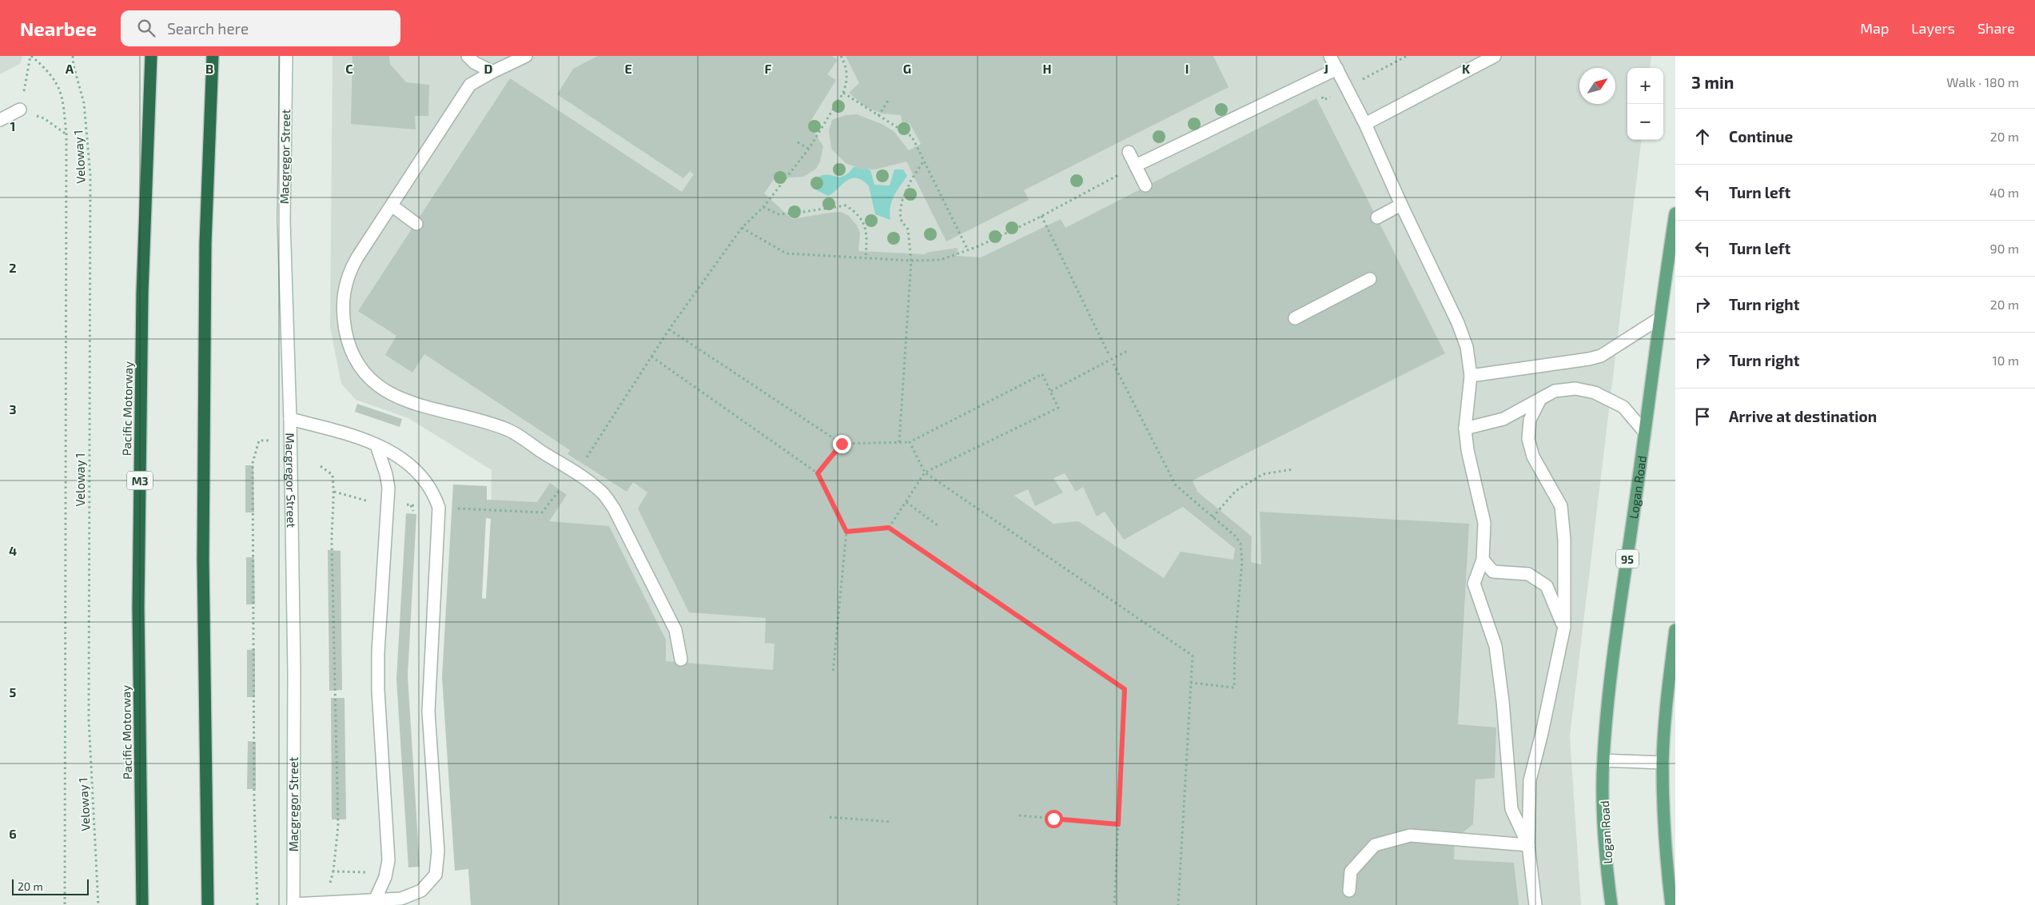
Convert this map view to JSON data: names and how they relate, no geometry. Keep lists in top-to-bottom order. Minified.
{"streets":{"highway":["Pacific Motorway","M3"],"main road":["Logan Road","95"],"street":["Macgregor Street"],"path":["Veloway 1"]},"scale_bar":"20 m","north":"top right","page":{"header":"Nearbee","search":"Search here","nav":["Map","Layers","Share"],"heading":["3 min","Walk · 180 m"],"map_buttons":["+","−"],"list":[["Continue","20 m"],["Turn left","40 m"],["Turn left","90 m"],["Turn right","20 m"],["Turn right","10 m"],"Arrive at destination"],"scale":"20 m"},"grid":{"columns":["A","B","C","D","E","F","G","H","I","J","K"],"rows":["1","2","3","4","5","6"]}}
